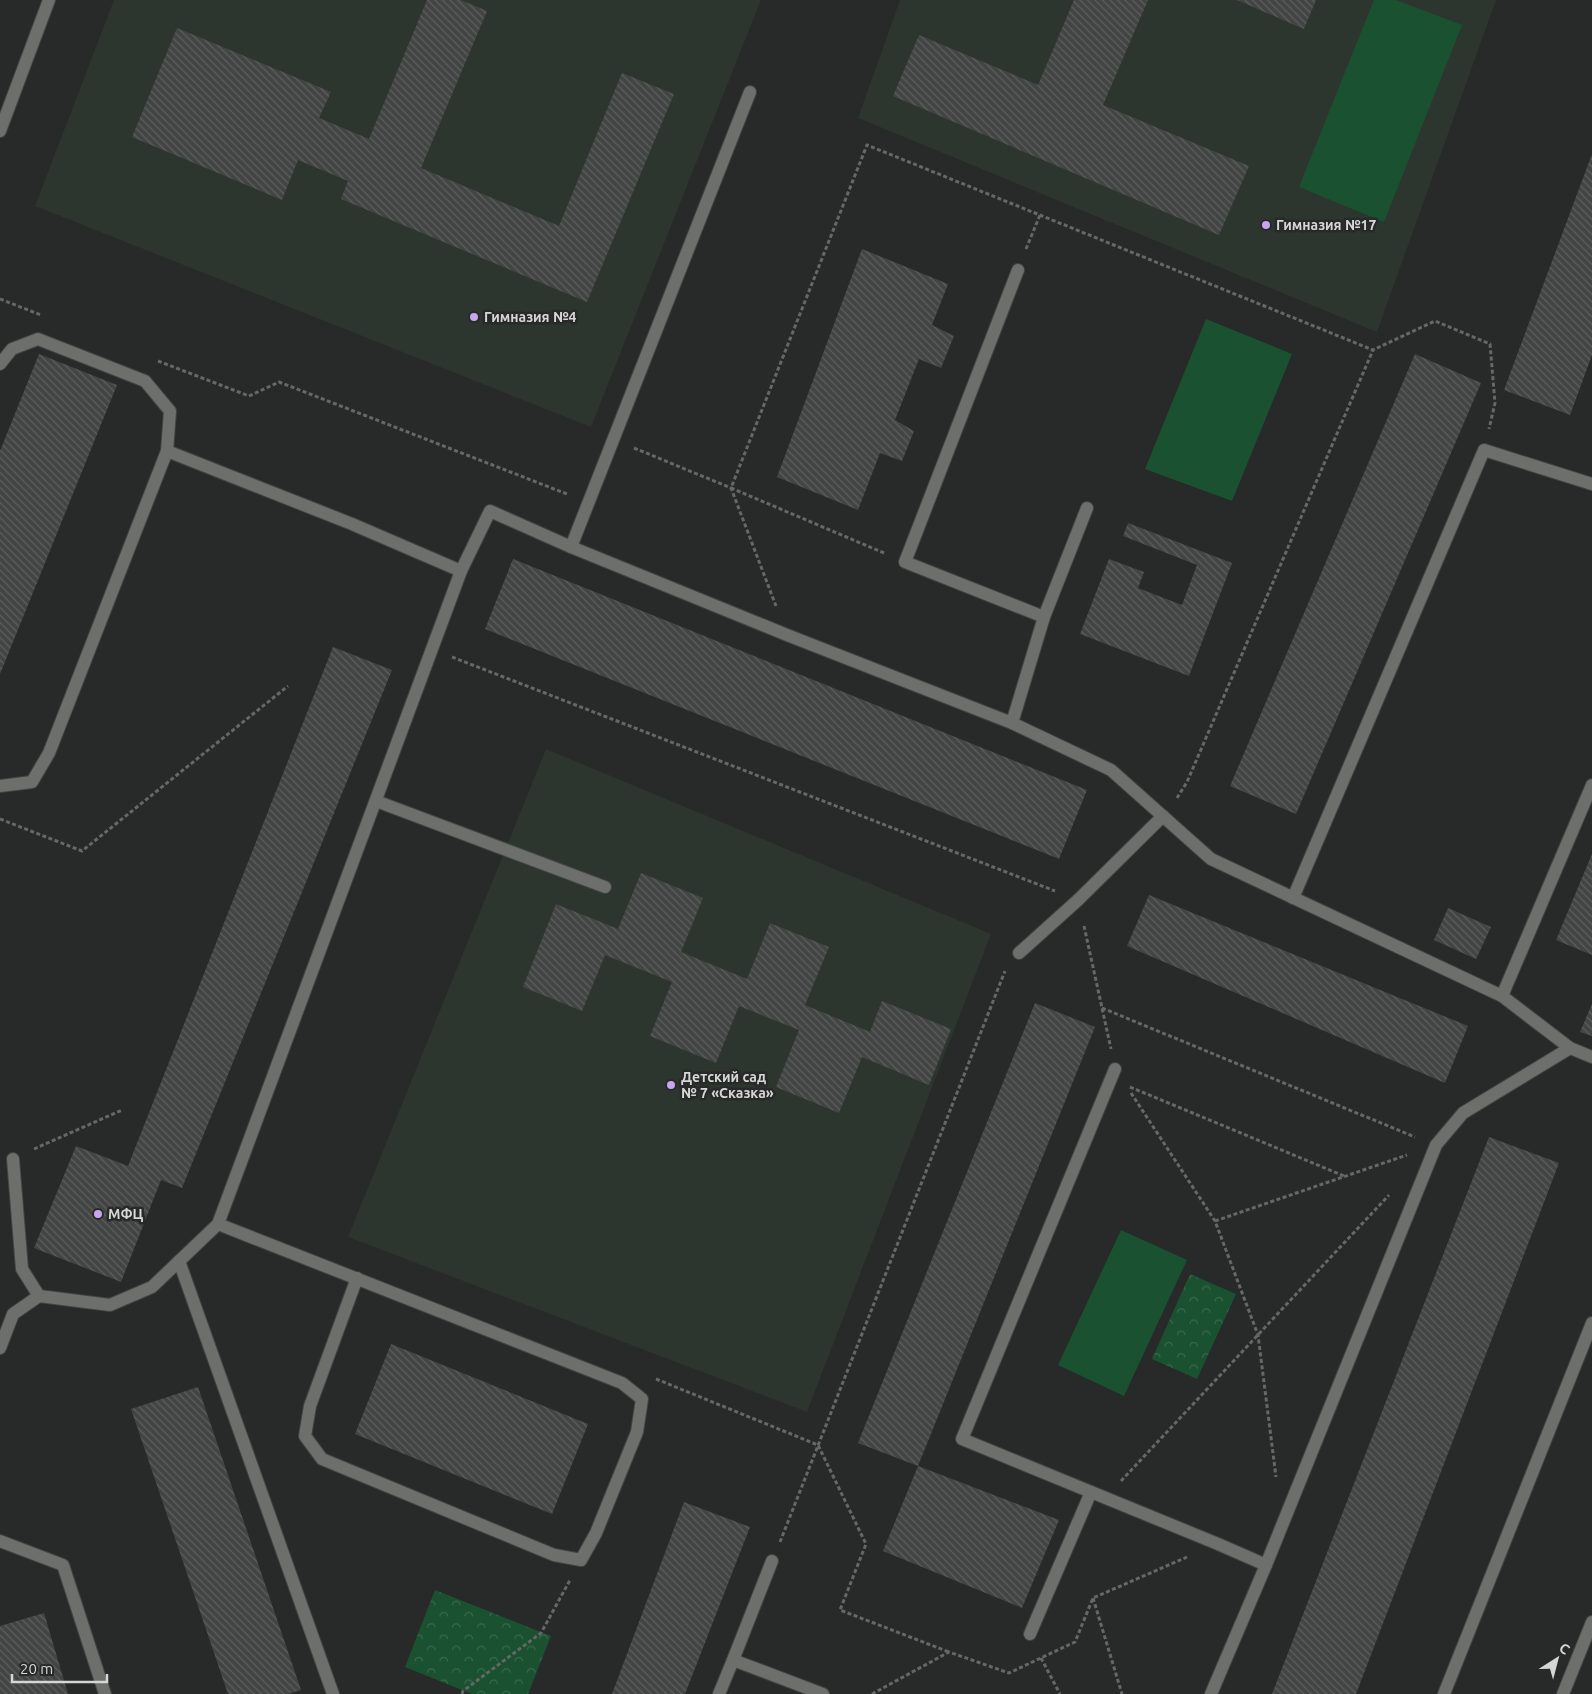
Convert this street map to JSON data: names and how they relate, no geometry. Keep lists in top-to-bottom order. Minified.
{"places":["Гимназия №17","Гимназия №4","Детский сад № 7 «Сказка»","МФЦ"],"scale_bar":"20 m","north":"top right"}
